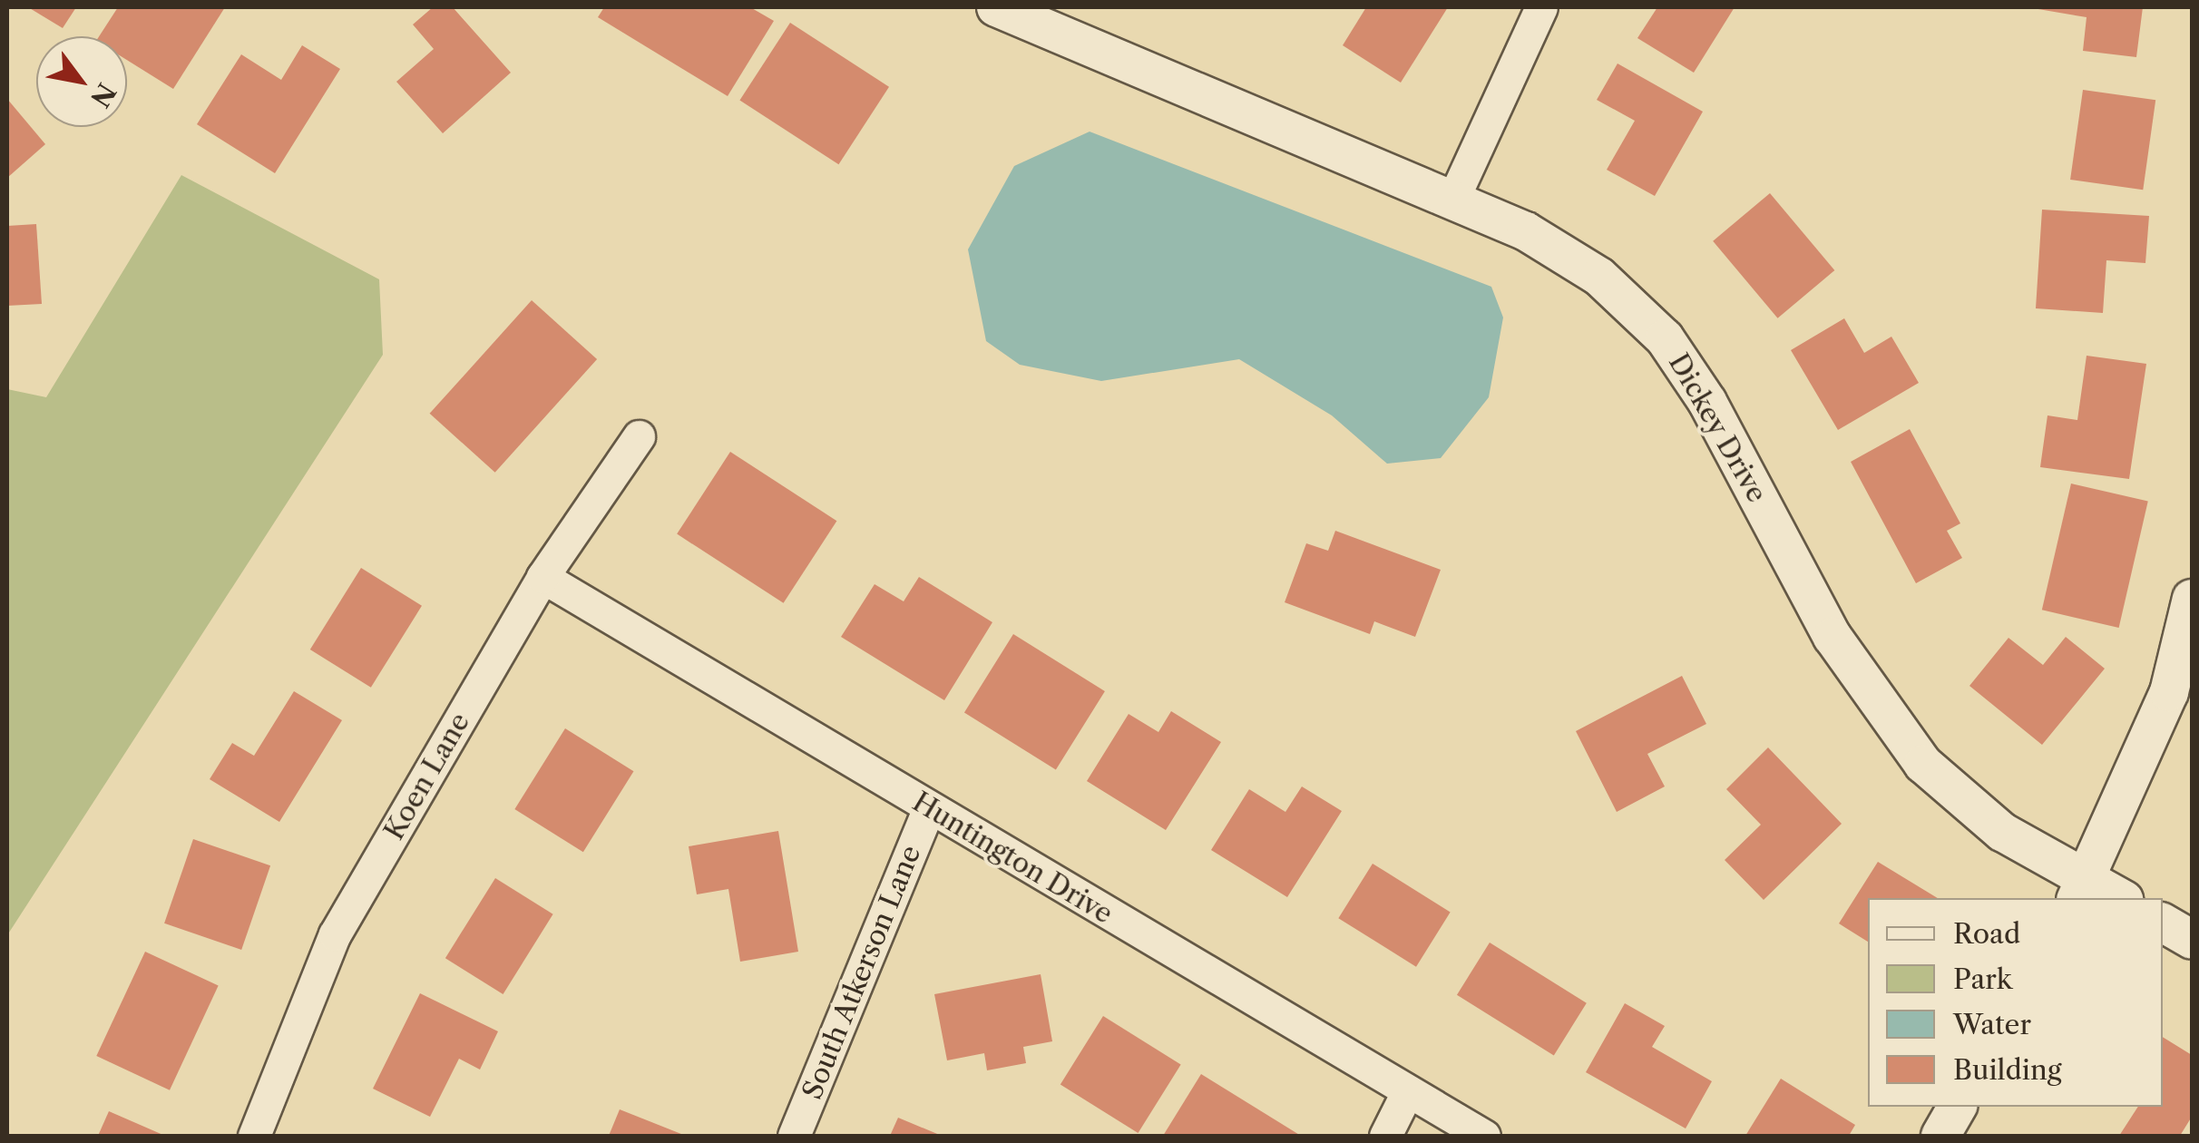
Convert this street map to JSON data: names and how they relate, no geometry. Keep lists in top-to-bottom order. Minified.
{"streets":{"street":["Dickey Drive","Koen Lane","Huntington Drive","South Atkerson Lane"]},"crossings":[["Koen Lane","Huntington Drive"],["Huntington Drive","South Atkerson Lane"]],"legend":["Road","Park","Water","Building"],"north":"bottom right"}
